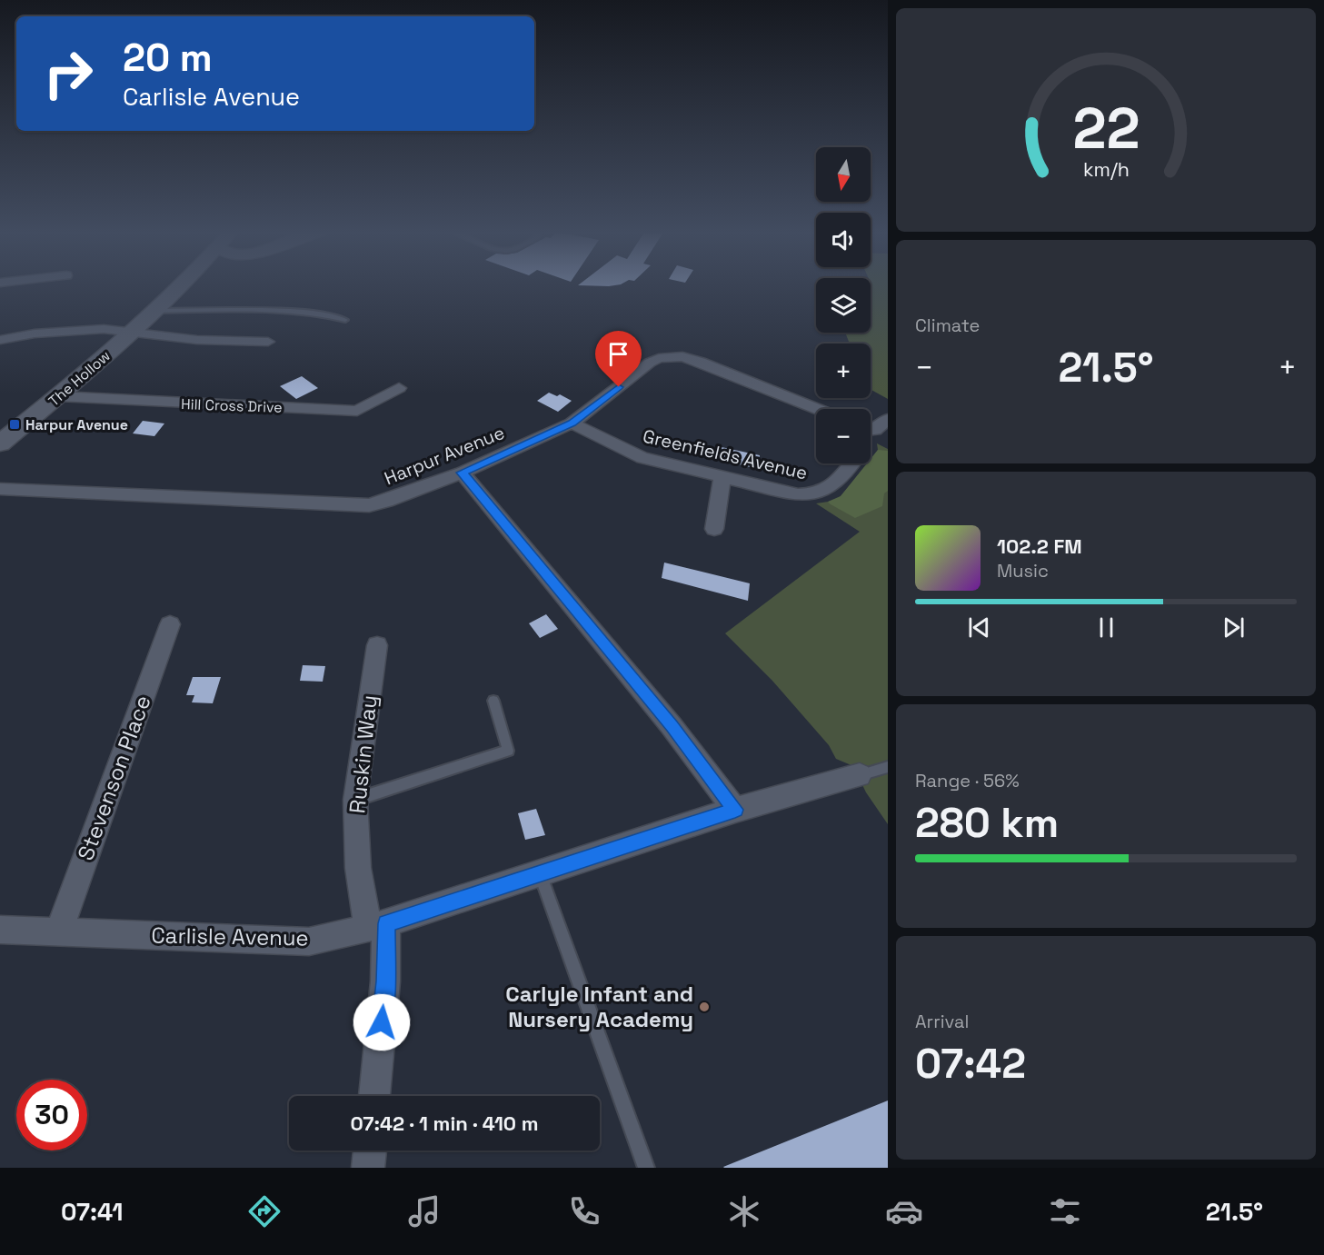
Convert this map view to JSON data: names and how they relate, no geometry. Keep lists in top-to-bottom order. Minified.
{"streets":{"street":["The Hollow","Hill Cross Drive","Greenfields Avenue","Harpur Avenue","Ruskin Way","Stevenson Place","Carlisle Avenue"]},"crossings":[["The Hollow","Hill Cross Drive"],["Greenfields Avenue","Harpur Avenue"],["Ruskin Way","Carlisle Avenue"],["Stevenson Place","Carlisle Avenue"]],"places":{"transit":["Harpur Avenue"],"other":["Carlyle Infant and Nursery Academy"]},"north":"bottom","page":{"turn":["20 m","Carlisle Avenue"],"map_buttons":["+","−"],"tile":["Climate",["Range · 56%","280 km"],["Arrival","07:42"]],"heat":["−","21.5°","+"],"song":["102.2 FM","Music"],"limit":"30","trip":"07:42 · 1 min · 410 m","tabs":["07:41","21.5°"],"gauge":["22","km/h"]}}
